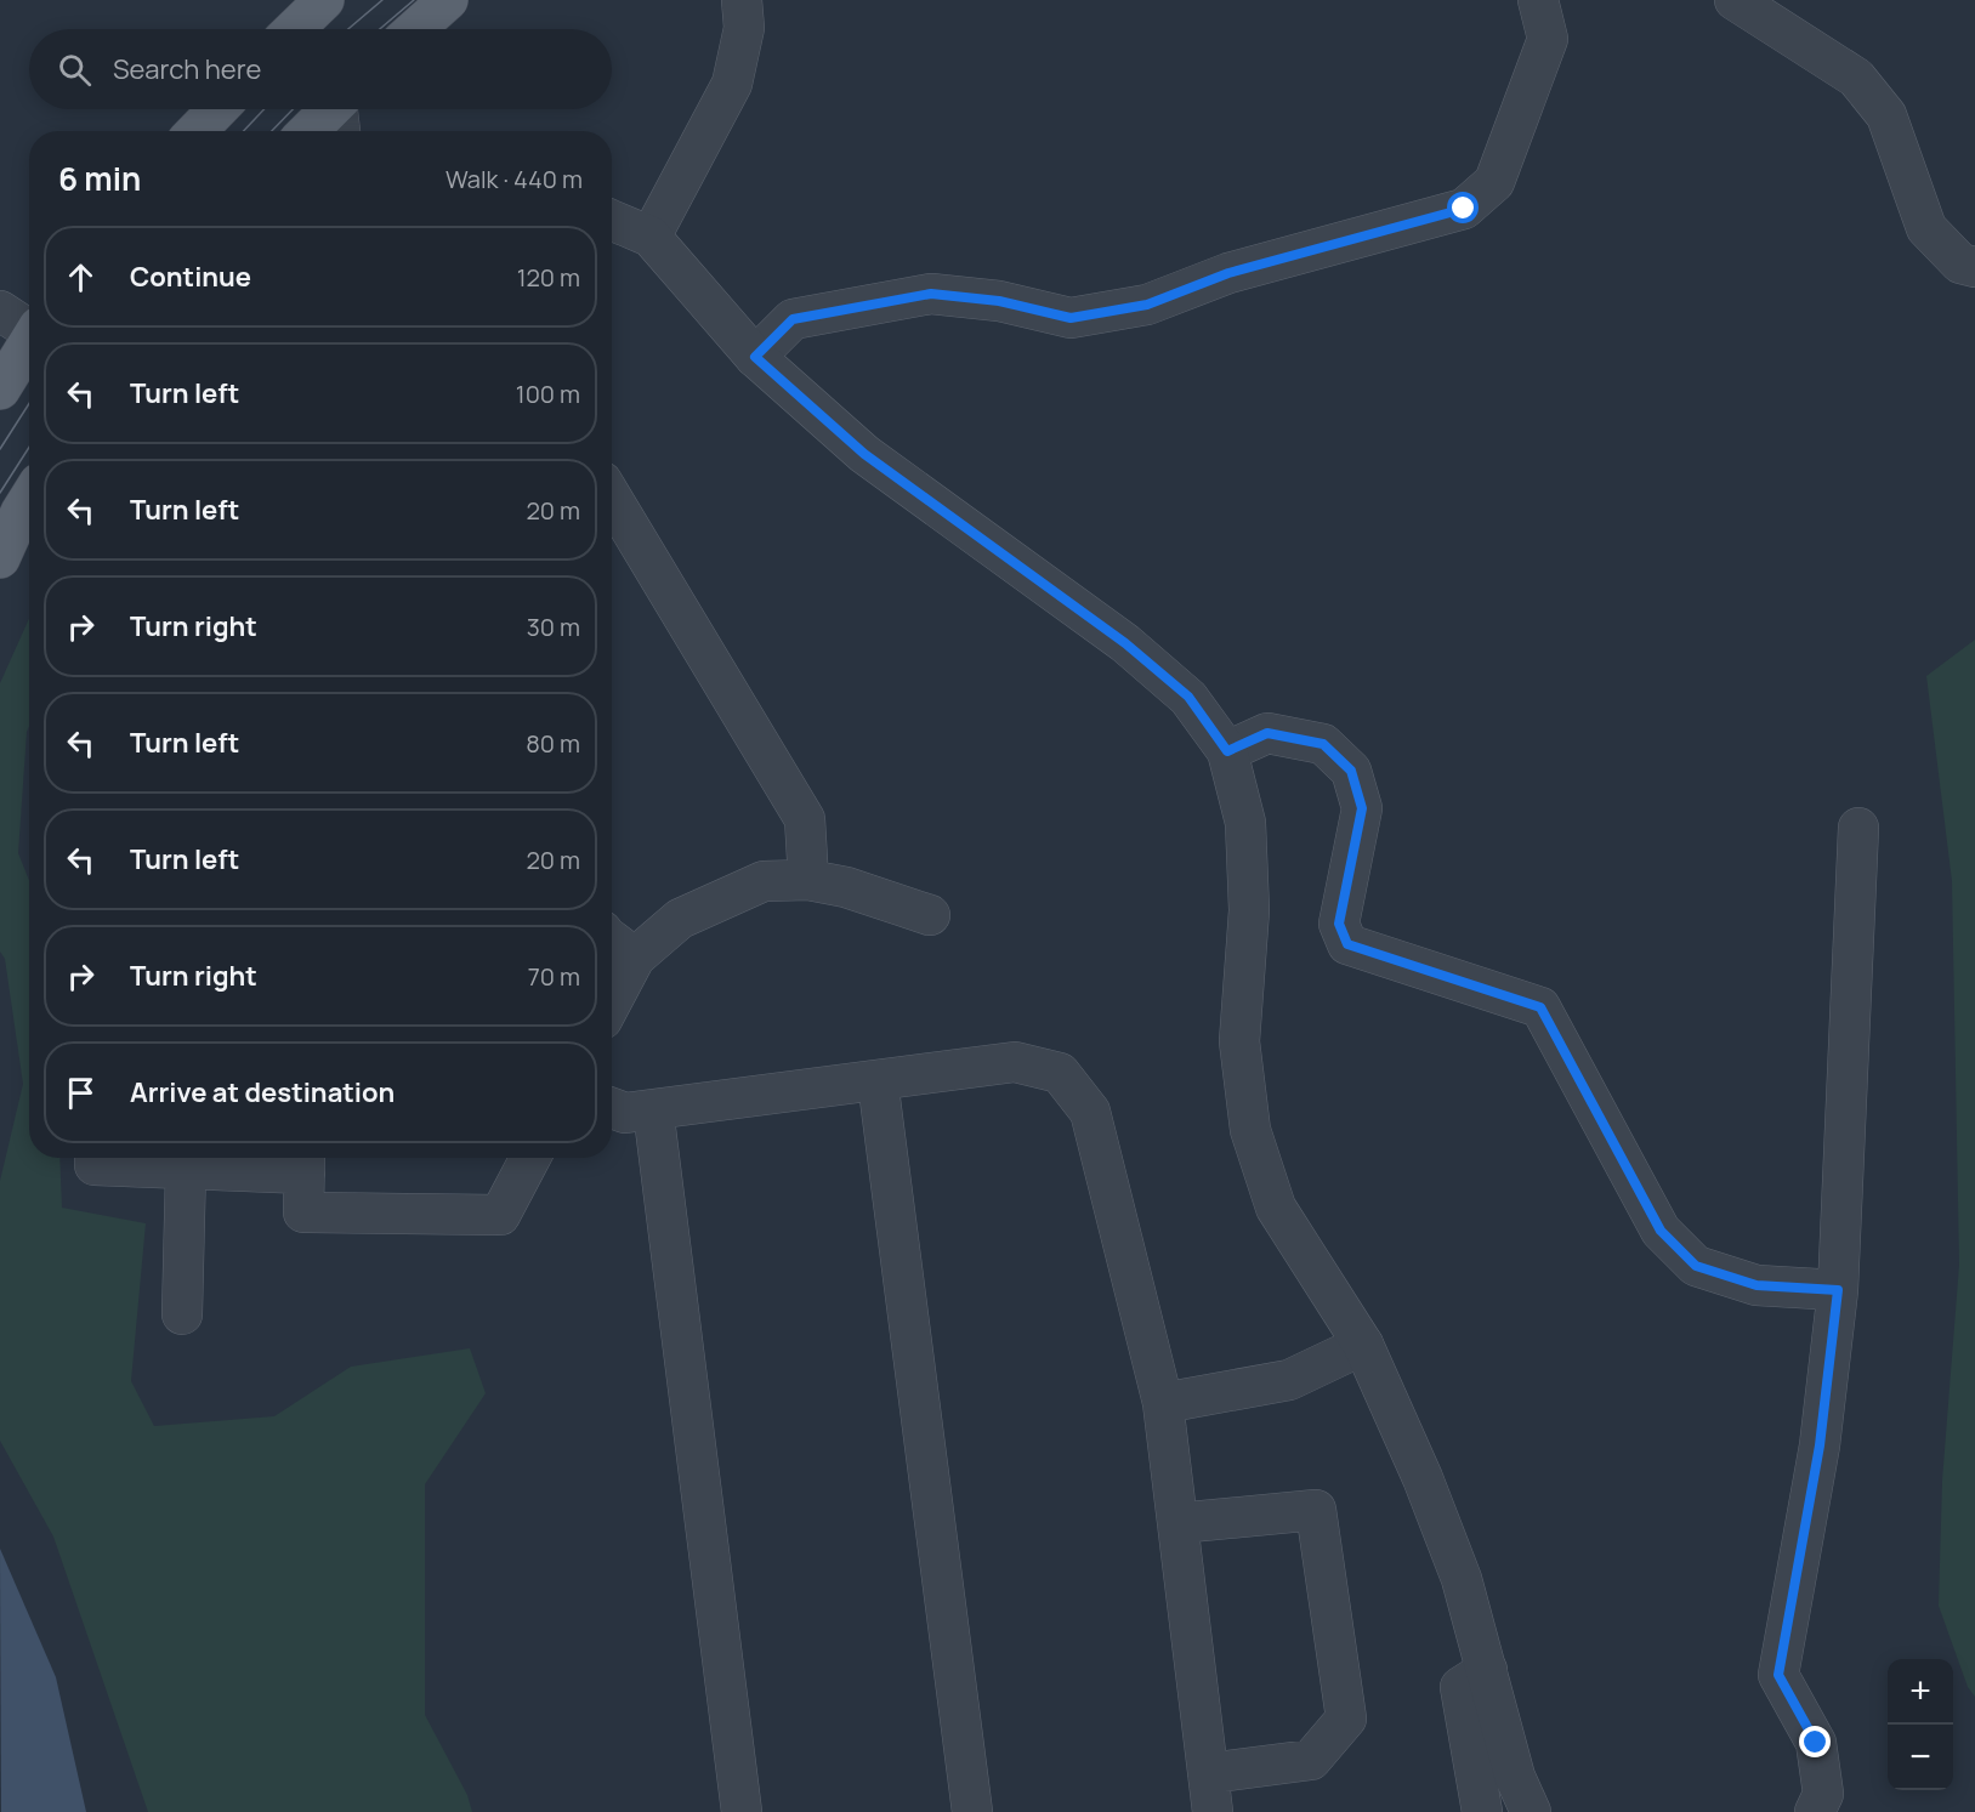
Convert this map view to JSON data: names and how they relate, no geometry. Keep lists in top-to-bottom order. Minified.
{"page":{"search":"Search here","heading":["6 min","Walk · 440 m"],"list":[["Continue","120 m"],["Turn left","100 m"],["Turn left","20 m"],["Turn right","30 m"],["Turn left","80 m"],["Turn left","20 m"],["Turn right","70 m"],"Arrive at destination"],"map_buttons":["+","−"]}}
